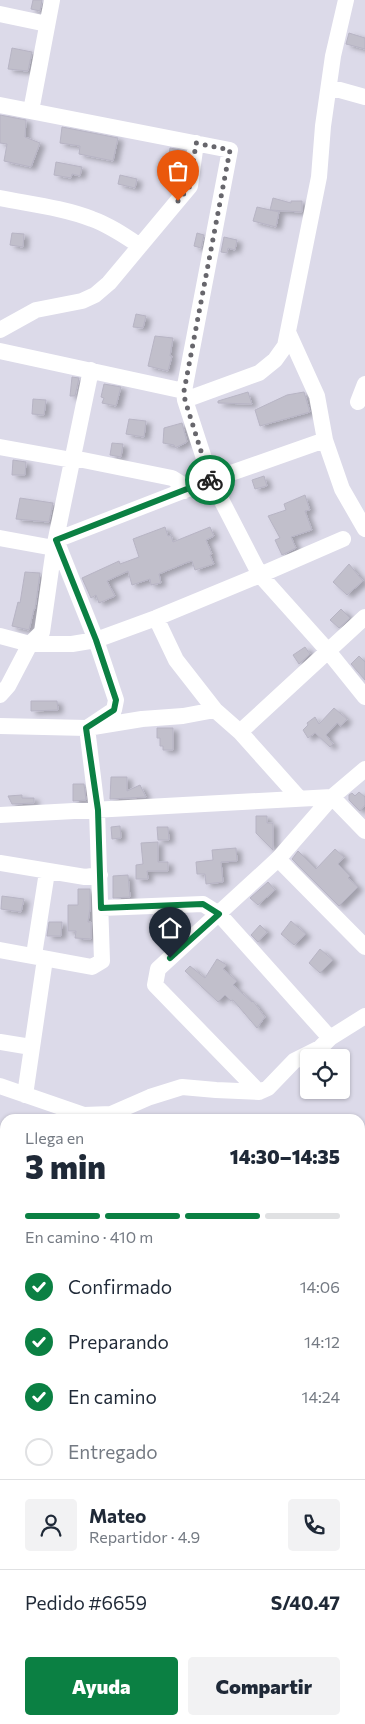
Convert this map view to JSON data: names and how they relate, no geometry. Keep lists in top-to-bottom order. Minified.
{"page":{"heading":["3 min","Llega en","14:30–14:35"],"panel":["Mateo","Repartidor · 4.9","Pedido #6659","S/40.47"],"bar":"En camino · 410 m","list":[["Confirmado","14:06"],["Preparando","14:12"],["En camino","14:24"],"Entregado"],"buttons":["Ayuda","Compartir"]}}
